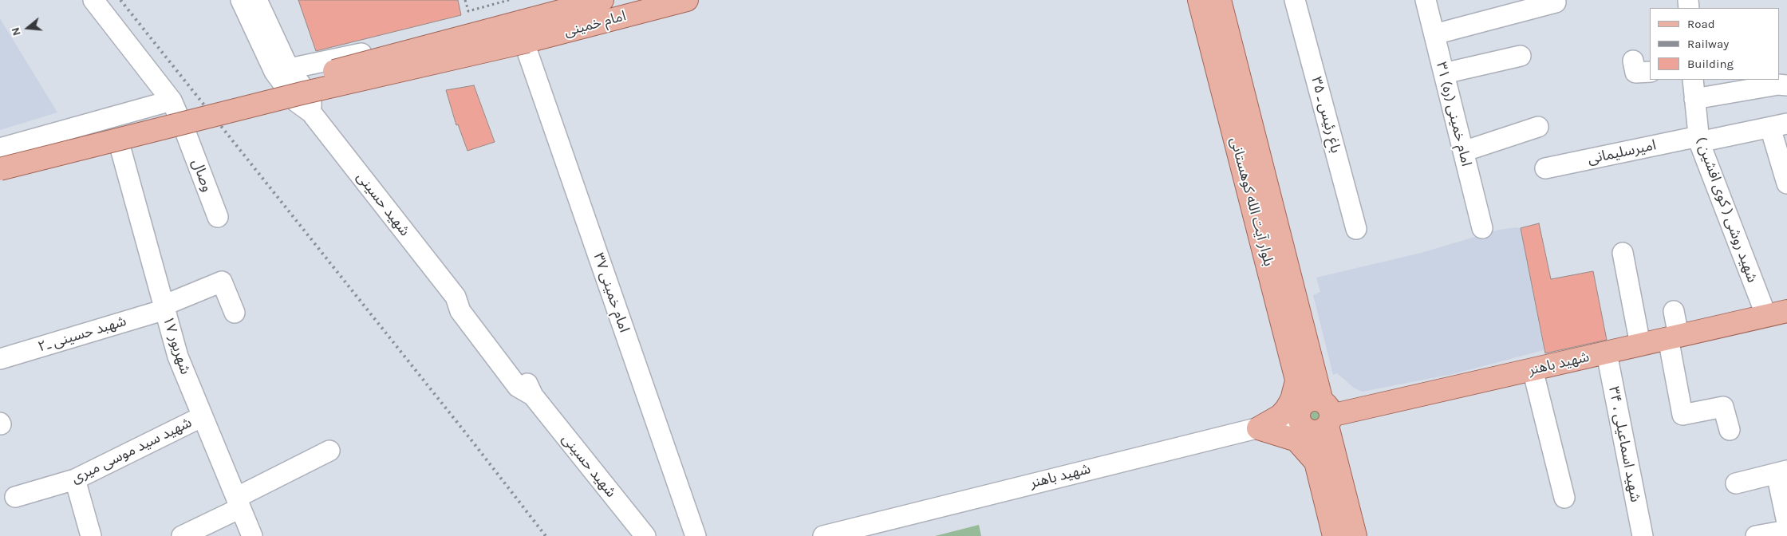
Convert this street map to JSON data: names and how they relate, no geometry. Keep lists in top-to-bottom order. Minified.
{"streets":{"main road":["امام خمینی","بلوار آیت الله کوهستانی","شهید باهنر"],"street":["امام خمینی (ره) ۳۱","باغ رئیس ـ ۳۵","امیرسلیمانی","وصال","شهید حسینی","شهید روشی ( کوی افشین )","امام خمینی ۳۷","شهبد حسینی ـ۲","۱۷ شهریور","شهید اسماعیلی ، ۳۴","شهید سید موسی میری"]},"crossings":[["امام خمینی","امام خمینی ۳۷"],["امیرسلیمانی","شهید روشی ( کوی افشین )"],["بلوار آیت الله کوهستانی","شهید باهنر"],["شهید روشی ( کوی افشین )","شهید باهنر"],["شهبد حسینی ـ۲","۱۷ شهریور"],["۱۷ شهریور","شهید سید موسی میری"],["شهید باهنر","شهید اسماعیلی ، ۳۴"]],"legend":["Road","Railway","Building"],"north":"left"}
